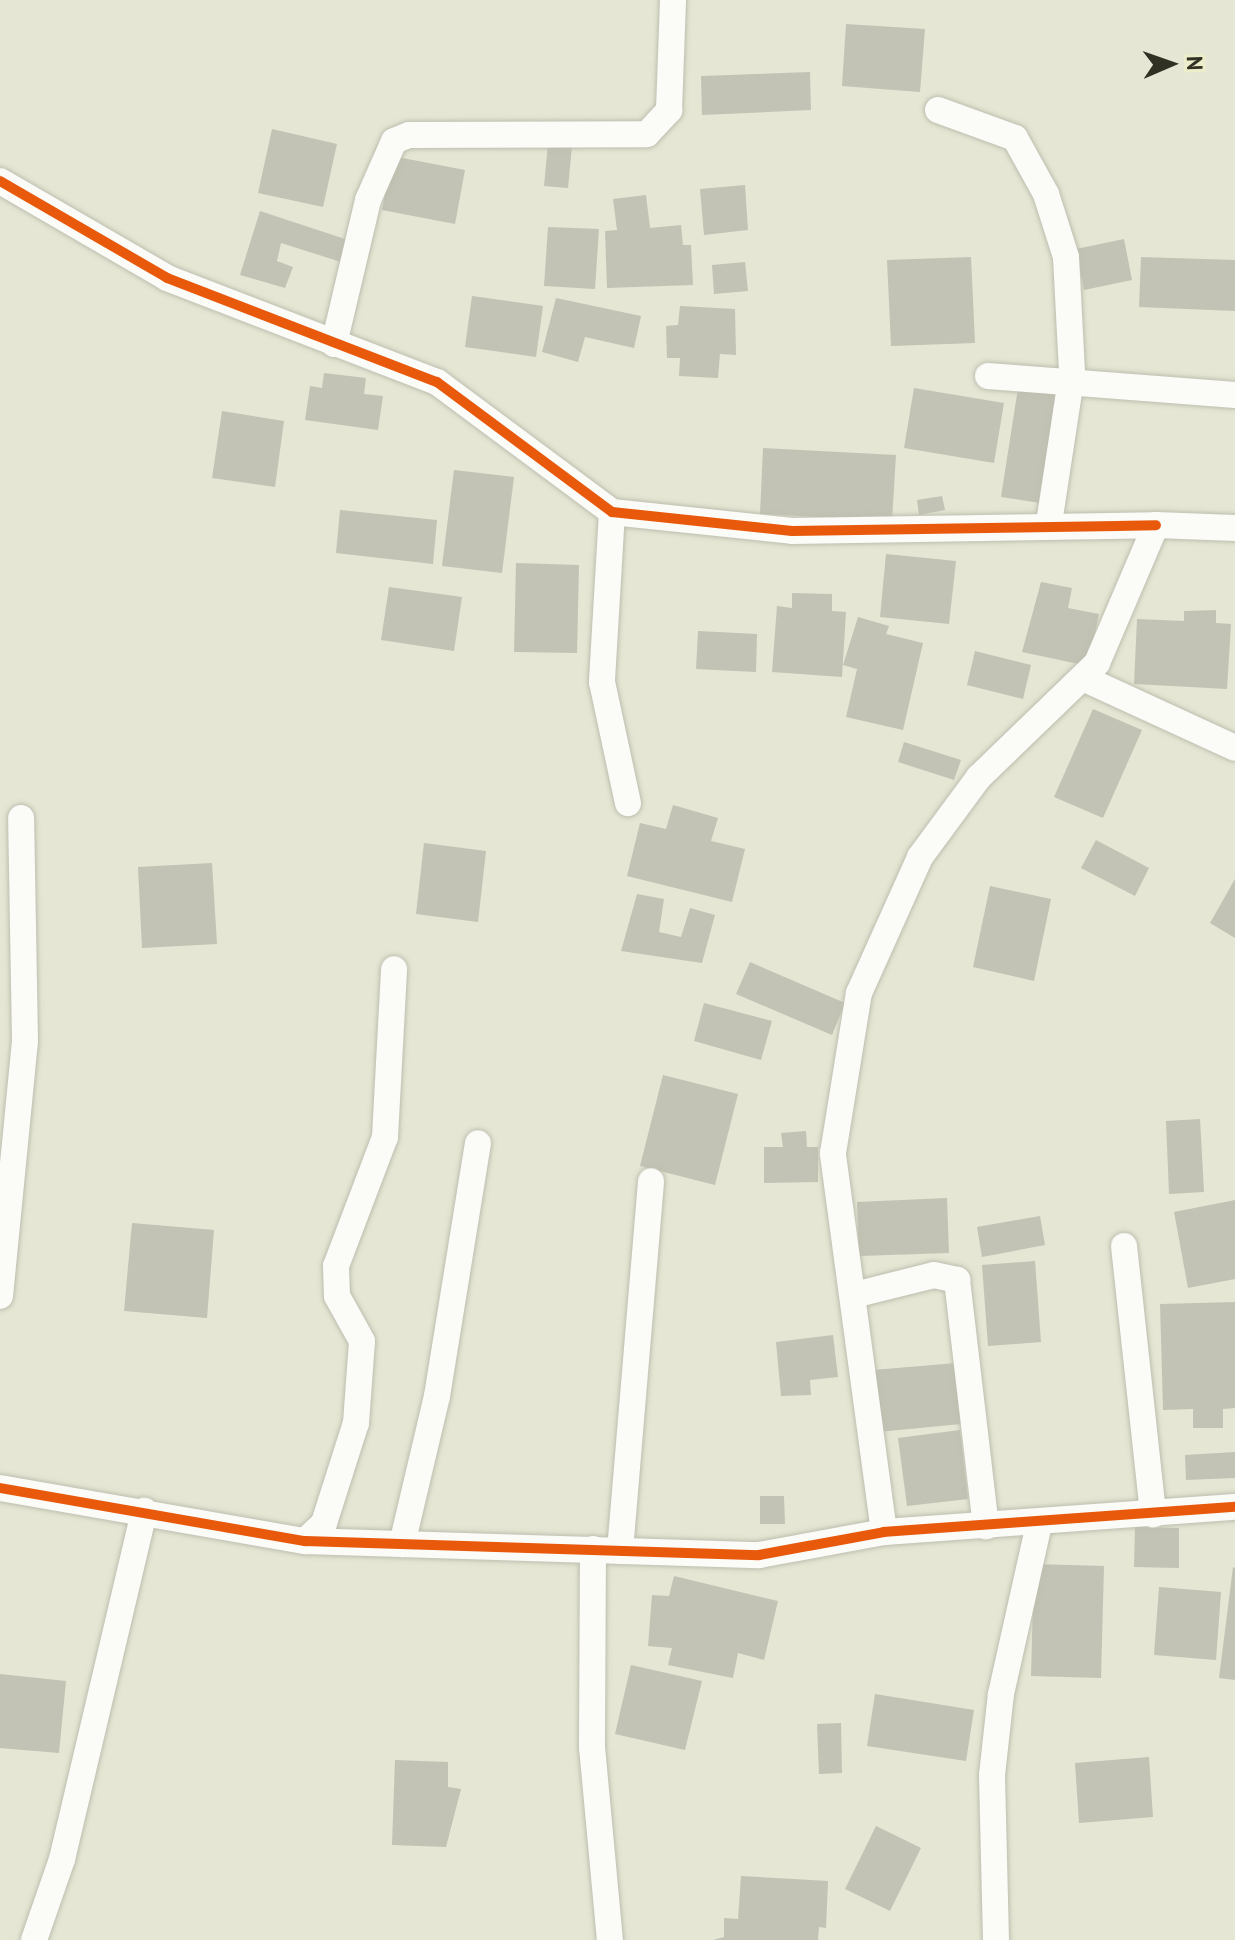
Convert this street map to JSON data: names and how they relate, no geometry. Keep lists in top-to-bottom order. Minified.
{"north":"right"}
